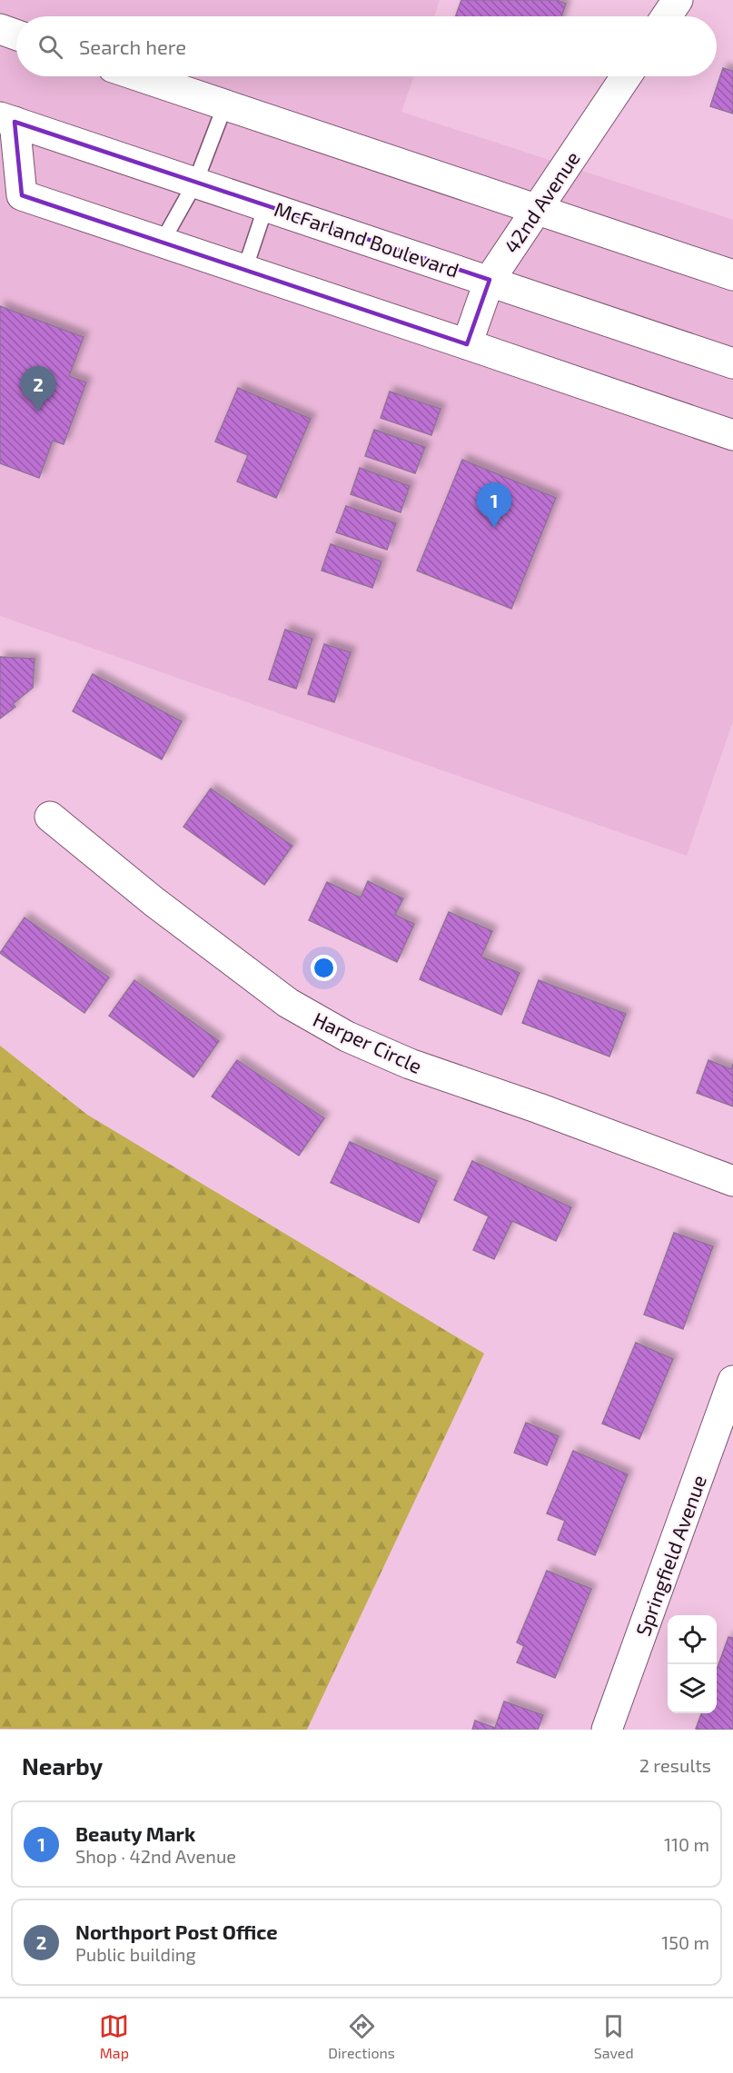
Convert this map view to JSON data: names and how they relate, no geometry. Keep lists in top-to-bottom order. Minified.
{"streets":{"main road":["42nd Avenue","McFarland Boulevard","Harper Circle","Springfield Avenue"]},"crossings":[["42nd Avenue","McFarland Boulevard"]],"page":{"search":"Search here","pins":["2","1"],"heading":["Nearby","2 results"],"list":[{"mark":"1","name":"Beauty Mark","note":"Shop · 42nd Avenue","value":"110 m"},{"mark":"2","name":"Northport Post Office","note":"Public building","value":"150 m"}],"nav":["Map","Directions","Saved"]}}
